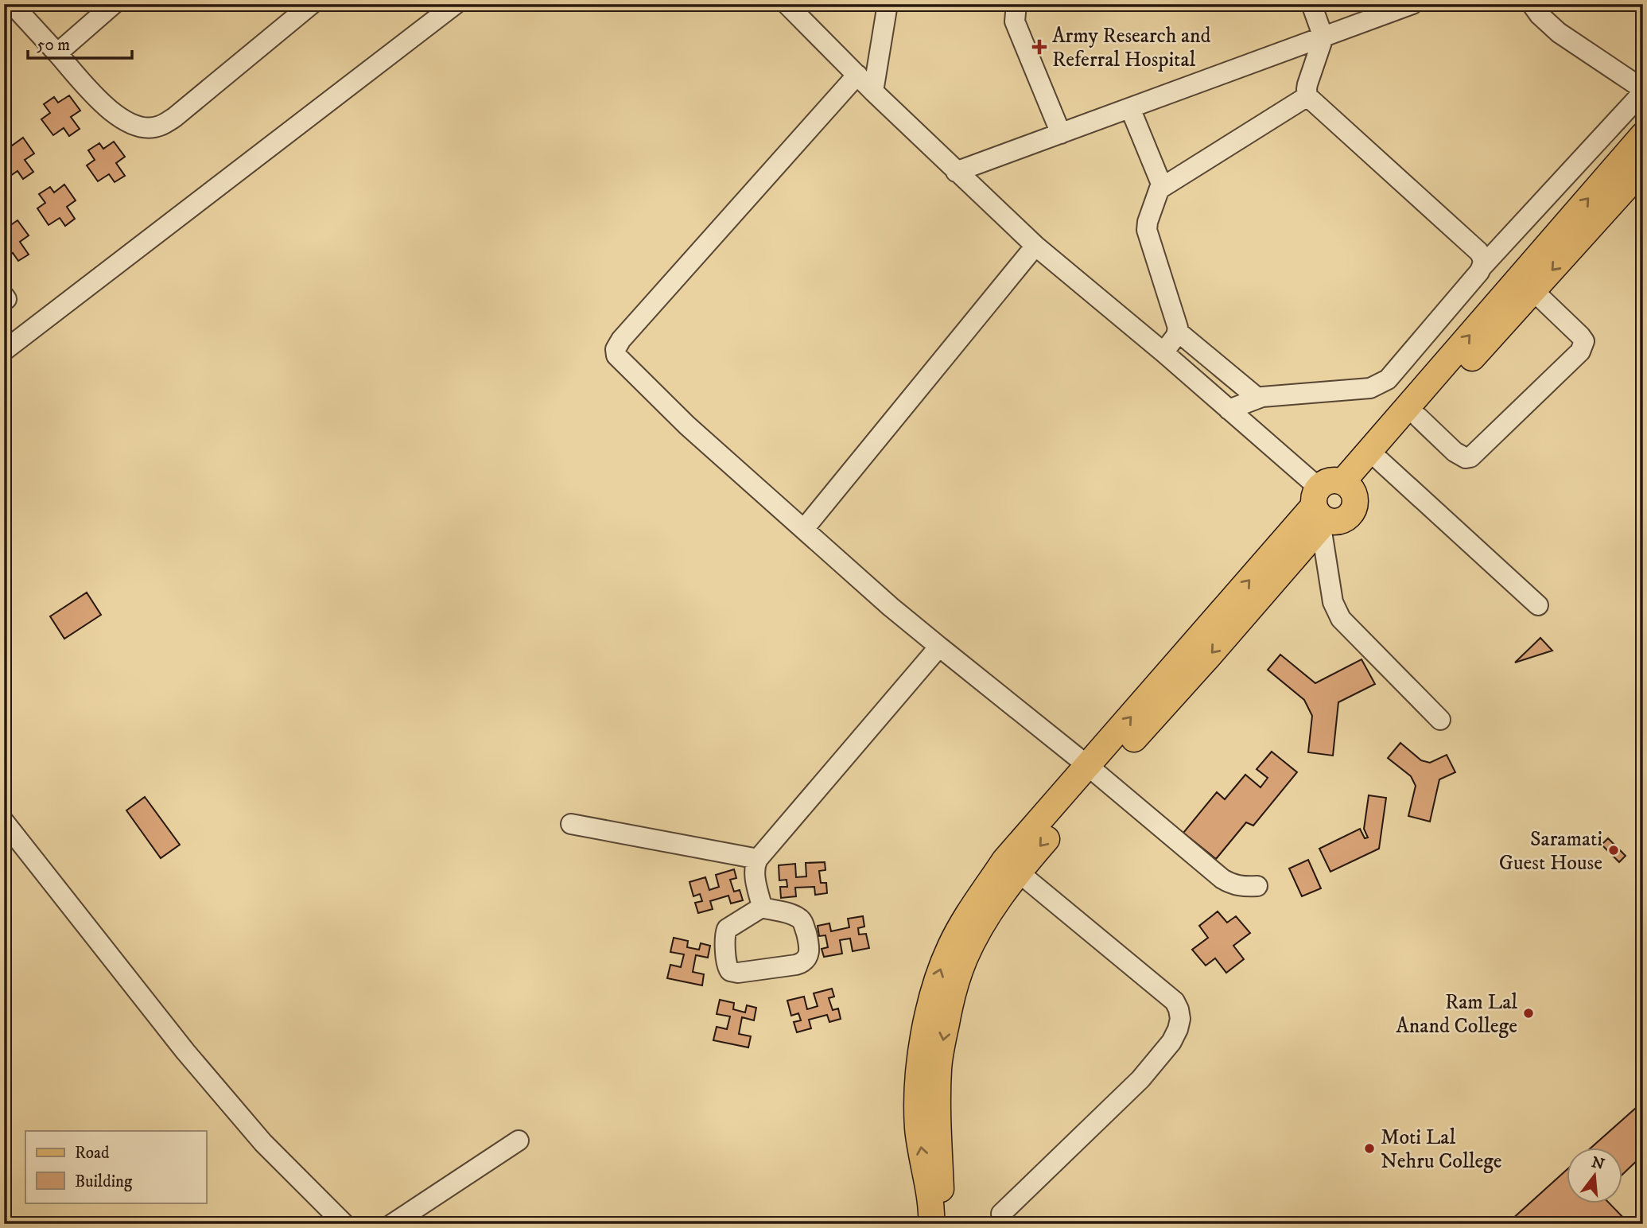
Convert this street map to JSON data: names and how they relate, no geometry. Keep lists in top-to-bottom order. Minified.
{"places":{"health":["Army Research and Referral Hospital"],"other":["Saramati Guest House","Ram Lal Anand College","Moti Lal Nehru College"]},"legend":["Road","Building"],"scale_bar":"50 m","north":"top"}
